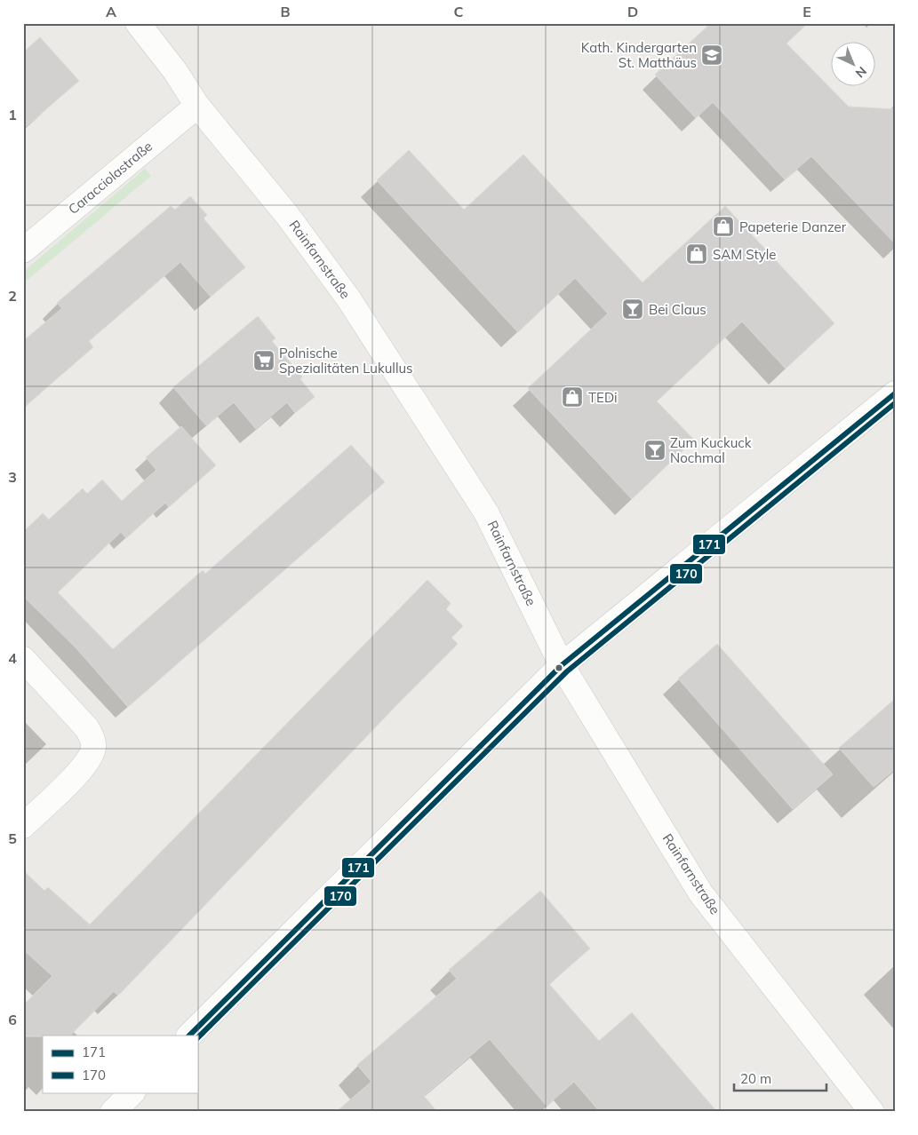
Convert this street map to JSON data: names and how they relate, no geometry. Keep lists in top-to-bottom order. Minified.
{"streets":{"street":["Caracciolastraße","Rainfarnstraße"]},"crossings":[["Caracciolastraße","Rainfarnstraße"]],"places":{"school or university":["Kath. Kindergarten St. Matthäus"],"shop":["Papeterie Danzer","SAM Style","TEDi"],"bar":["Bei Claus","Zum Kuckuck Nochmal"],"supermarket":["Polnische Spezialitäten Lukullus"]},"lines":["transit line 171","transit line 170"],"legend":["171","170"],"scale_bar":"20 m","north":"bottom right","grid":{"columns":["A","B","C","D","E"],"rows":["1","2","3","4","5","6"]}}
